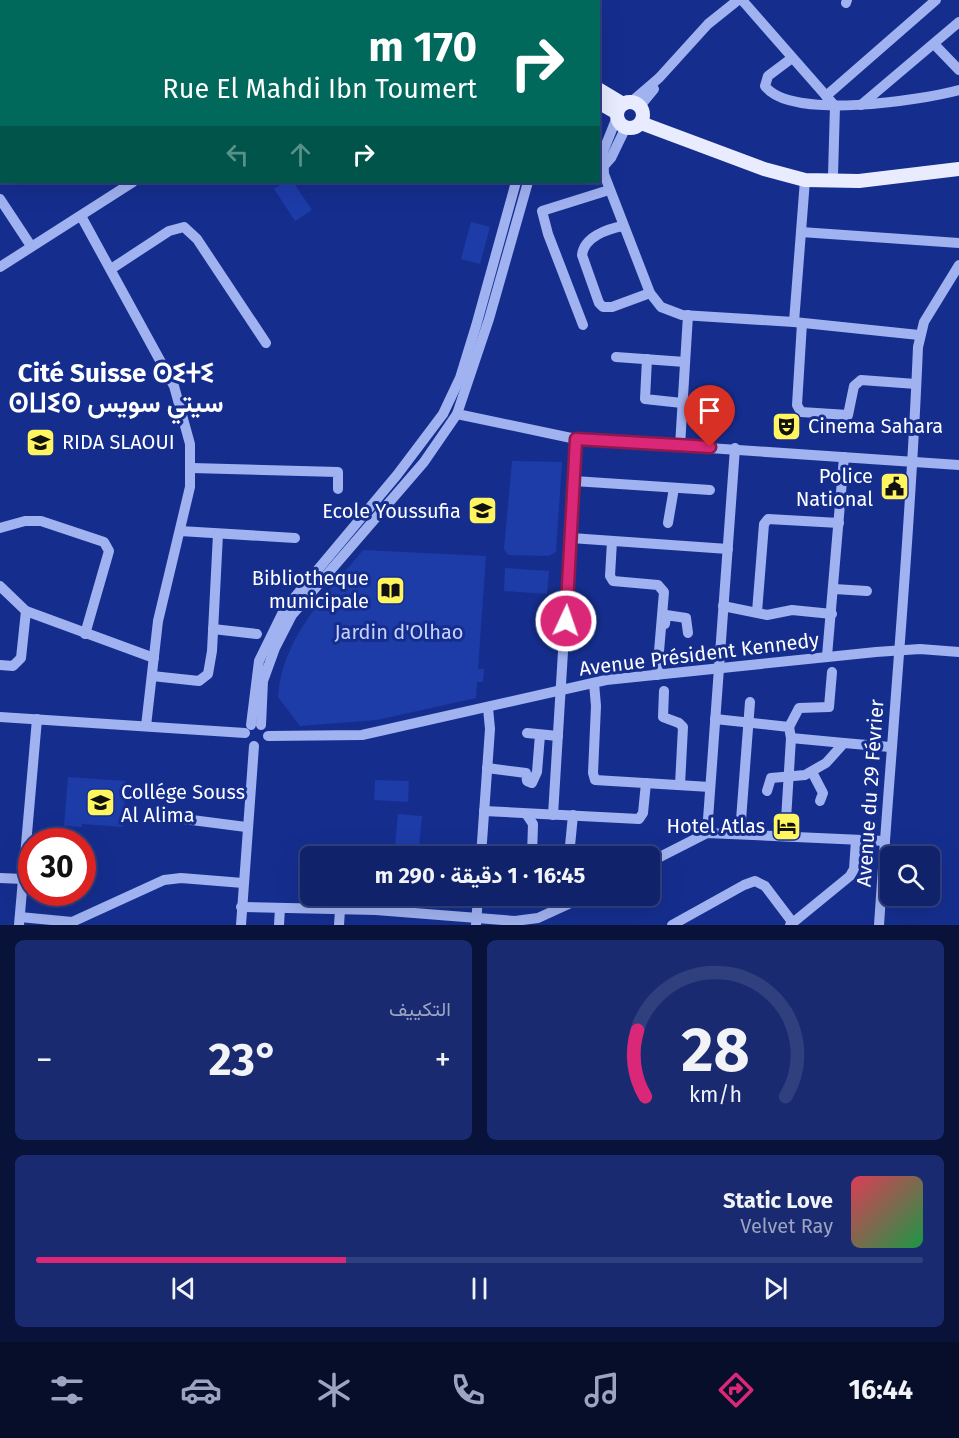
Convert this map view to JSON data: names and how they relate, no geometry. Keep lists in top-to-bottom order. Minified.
{"streets":{"street":["Avenue Président Kennedy","Avenue du 29 Février"]},"crossings":[["Avenue Président Kennedy","Avenue du 29 Février"]],"districts":["Cité Suisse ⵙⵉⵜⵉ ⵙⵡⵉⵙ سيتي سويس"],"parks":["Jardin d'Olhao"],"places":{"theatre":["Cinema Sahara"],"school or university":["RIDA SLAOUI","Ecole Youssufia","Collége Souss Al Alima"],"public building":["Police National"],"library":["Bibliotheque municipale"],"hotel":["Hotel Atlas"]},"page":{"turn":["170 m","Rue El Mahdi Ibn Toumert"],"limit":"30","trip":"16:45 · 1 دقيقة · 290 m","tile":"التكييف","heat":["−","23°","+"],"song":["Static Love","Velvet Ray"],"tabs":"16:44","gauge":["28","km/h"]}}
